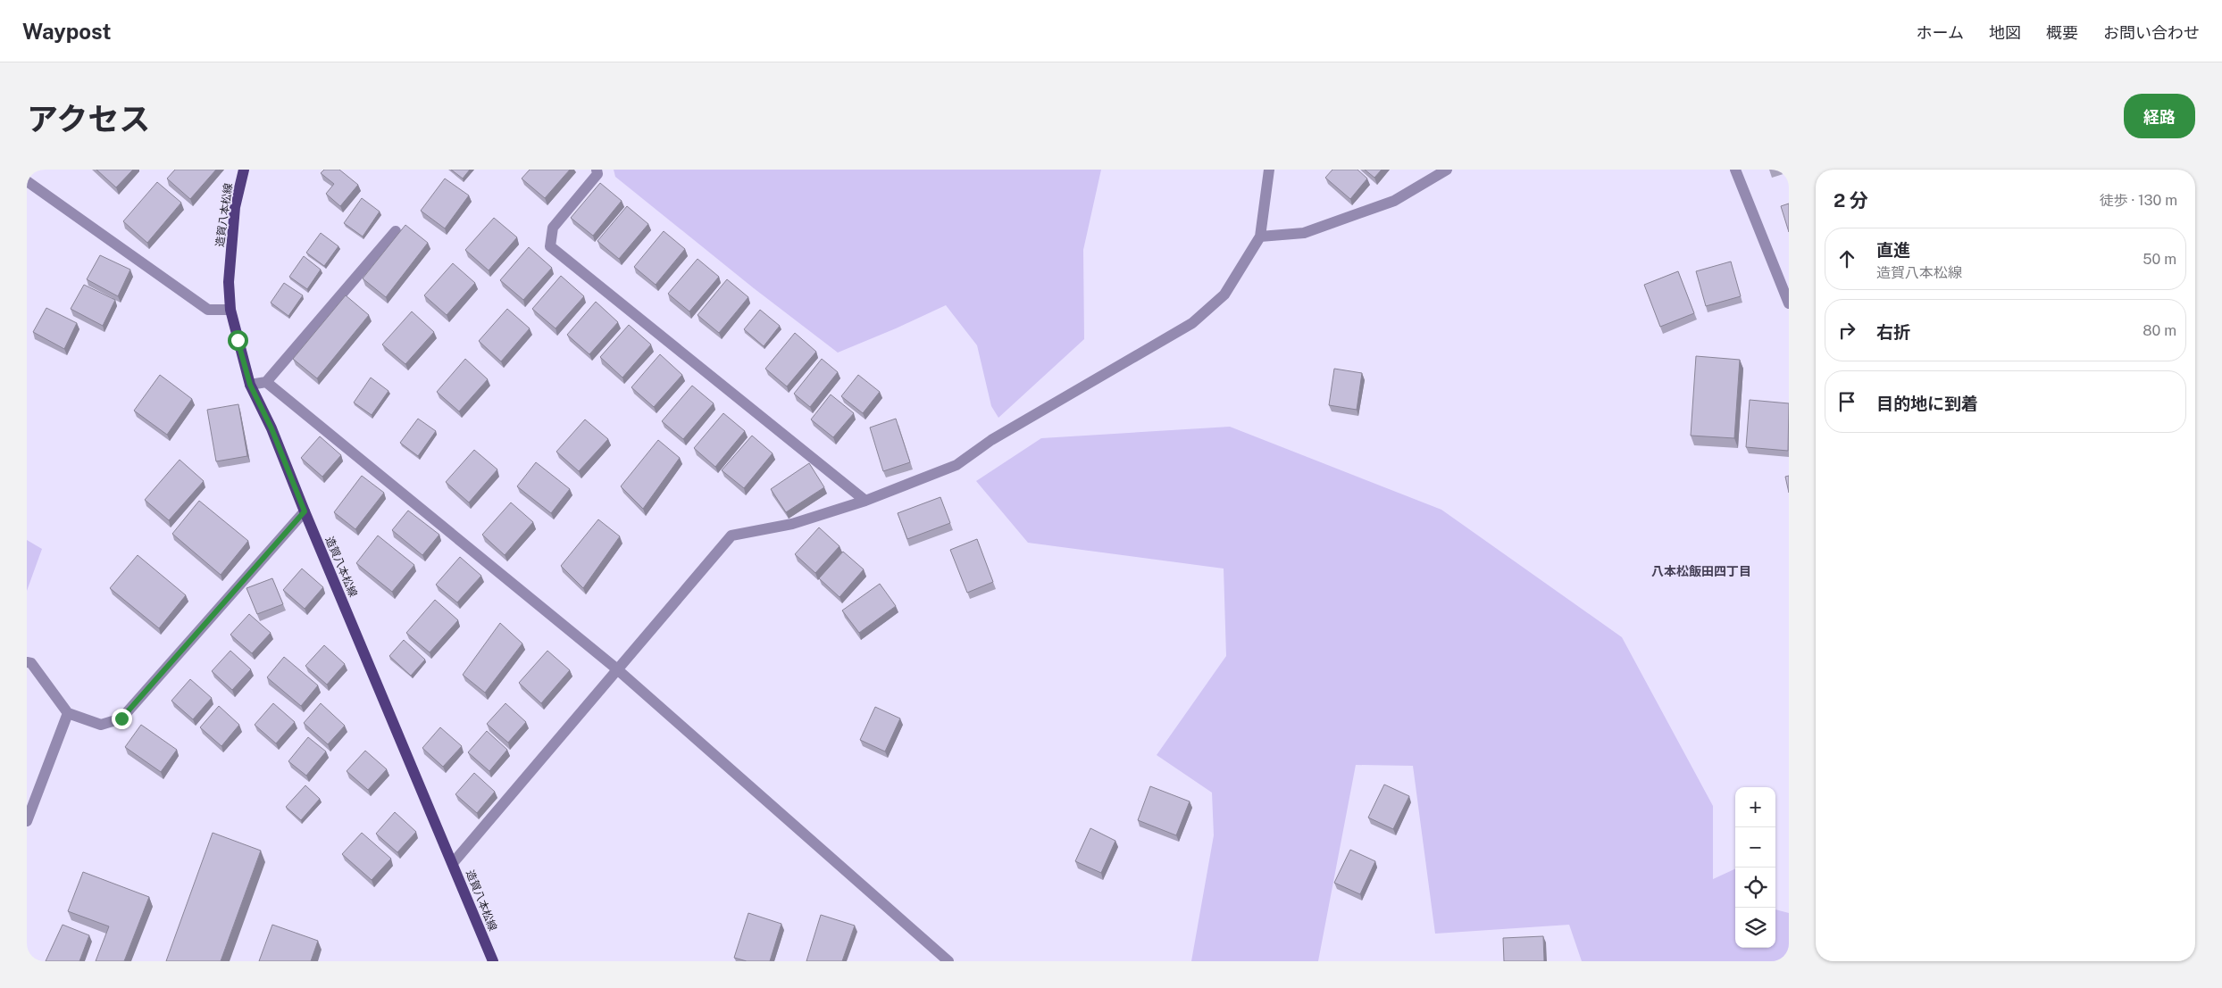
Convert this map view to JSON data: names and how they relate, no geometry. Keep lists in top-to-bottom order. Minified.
{"streets":{"main road":["造賀八本松線"]},"districts":["八本松飯田四丁目"],"page":{"header":"Waypost","nav":["ホーム","地図","概要","お問い合わせ"],"title":"アクセス","buttons":"経路","heading":["2 分","徒歩 · 130 m"],"list":[["直進","造賀八本松線","50 m"],["右折","80 m"],"目的地に到着"],"map_buttons":["+","−"]}}
